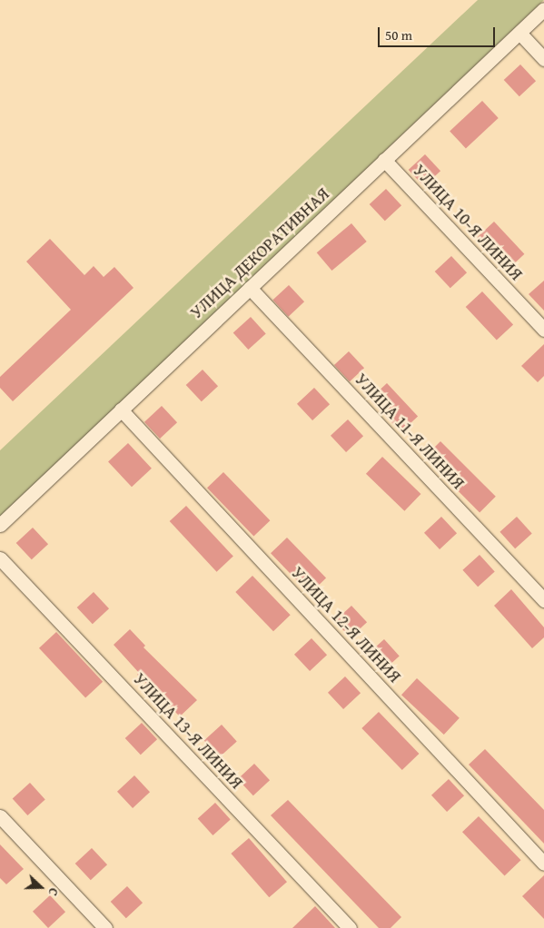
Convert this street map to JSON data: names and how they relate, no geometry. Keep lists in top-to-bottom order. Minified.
{"streets":{"street":["УЛИЦА 10-Я ЛИНИЯ","УЛИЦА ДЕКОРАТИВНАЯ","УЛИЦА 11-Я ЛИНИЯ","УЛИЦА 12-Я ЛИНИЯ","УЛИЦА 13-Я ЛИНИЯ"]},"crossings":[["УЛИЦА 10-Я ЛИНИЯ","УЛИЦА ДЕКОРАТИВНАЯ"],["УЛИЦА ДЕКОРАТИВНАЯ","УЛИЦА 11-Я ЛИНИЯ"],["УЛИЦА ДЕКОРАТИВНАЯ","УЛИЦА 12-Я ЛИНИЯ"]],"scale_bar":"50 m","north":"right"}
